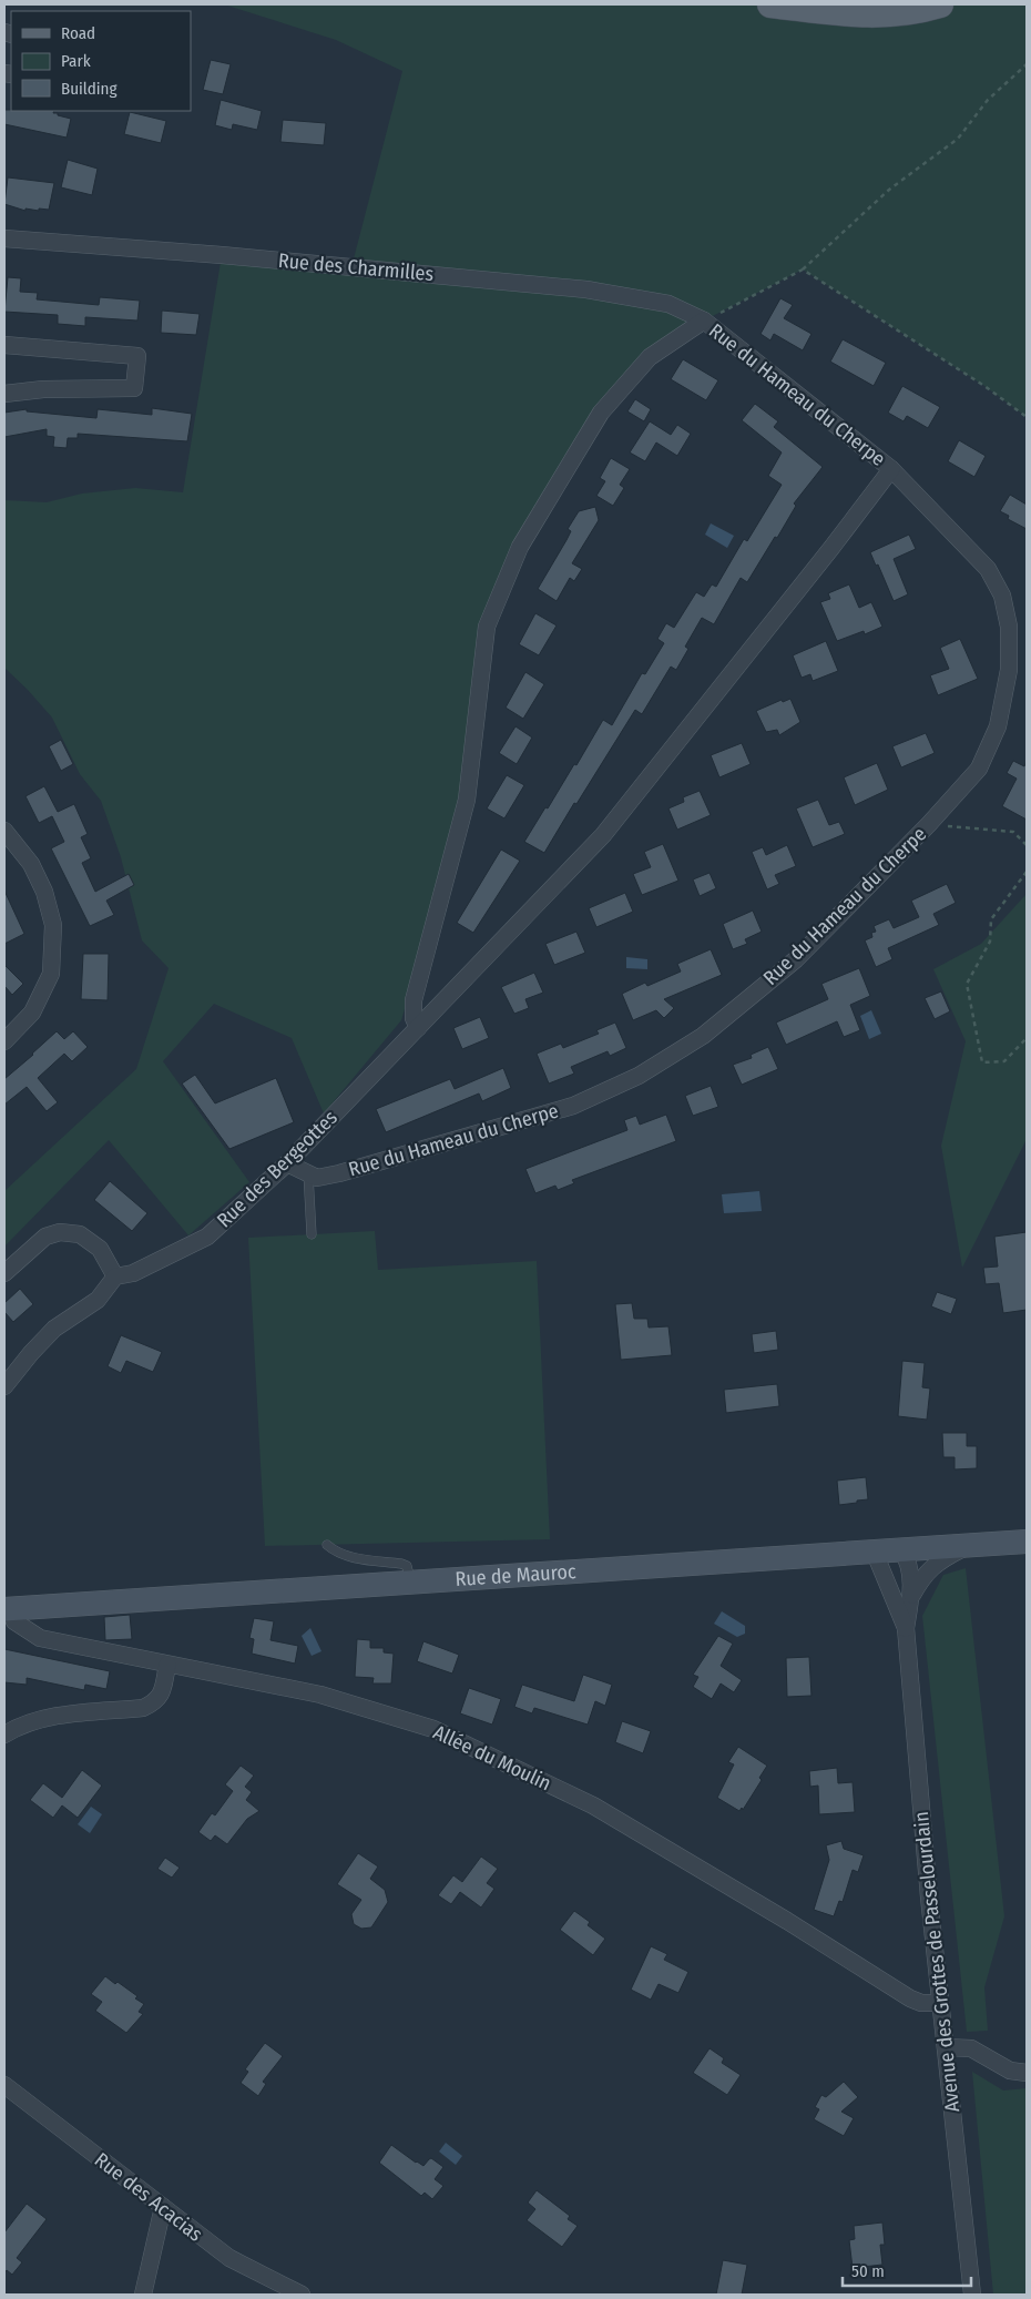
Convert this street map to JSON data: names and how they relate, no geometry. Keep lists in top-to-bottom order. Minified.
{"streets":{"street":["Rue des Charmilles","Rue du Hameau du Cherpe","Rue des Bergeottes","Rue de Mauroc","Allée du Moulin","Avenue des Grottes de Passelourdain","Rue des Acacias"]},"crossings":[["Rue des Charmilles","Rue du Hameau du Cherpe"],["Rue du Hameau du Cherpe","Rue des Bergeottes"],["Rue de Mauroc","Allée du Moulin"],["Rue de Mauroc","Avenue des Grottes de Passelourdain"],["Allée du Moulin","Avenue des Grottes de Passelourdain"]],"legend":["Road","Park","Building"],"scale_bar":"50 m"}
